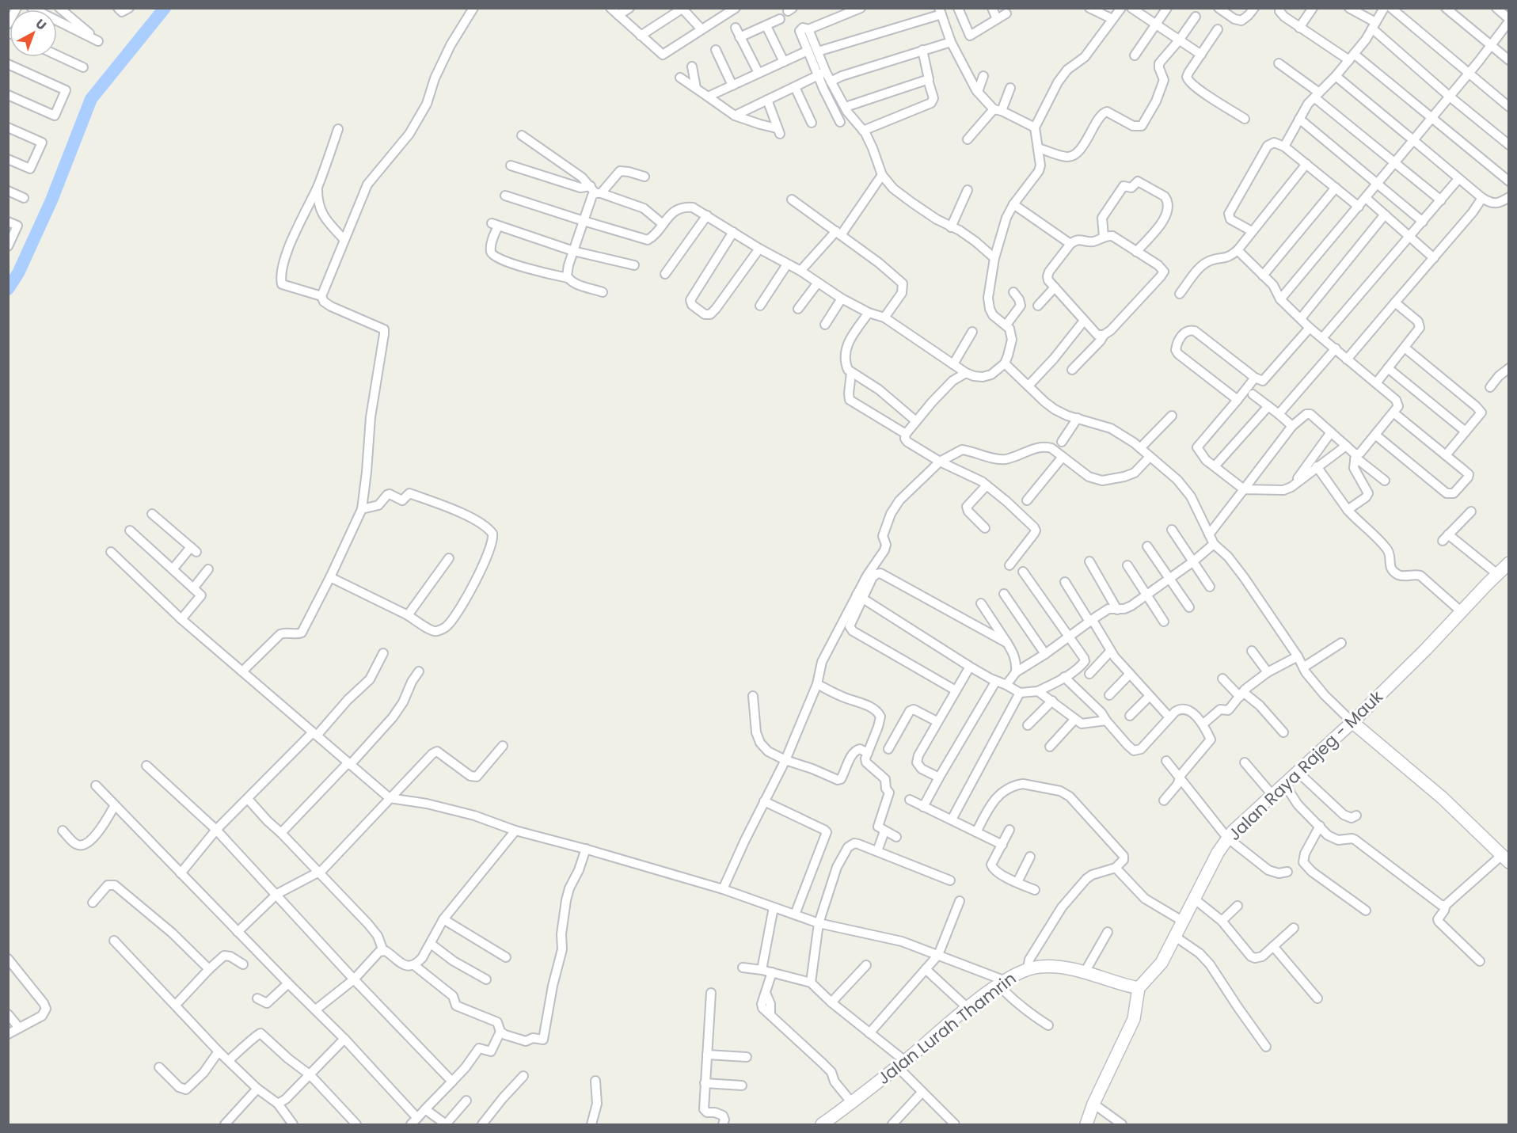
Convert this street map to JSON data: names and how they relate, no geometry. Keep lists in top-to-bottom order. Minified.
{"streets":{"main road":["Jalan Raya Rajeg - Mauk","Jalan Lurah Thamrin"]},"crossings":[["Jalan Raya Rajeg - Mauk","Jalan Lurah Thamrin"]],"north":"top right"}
